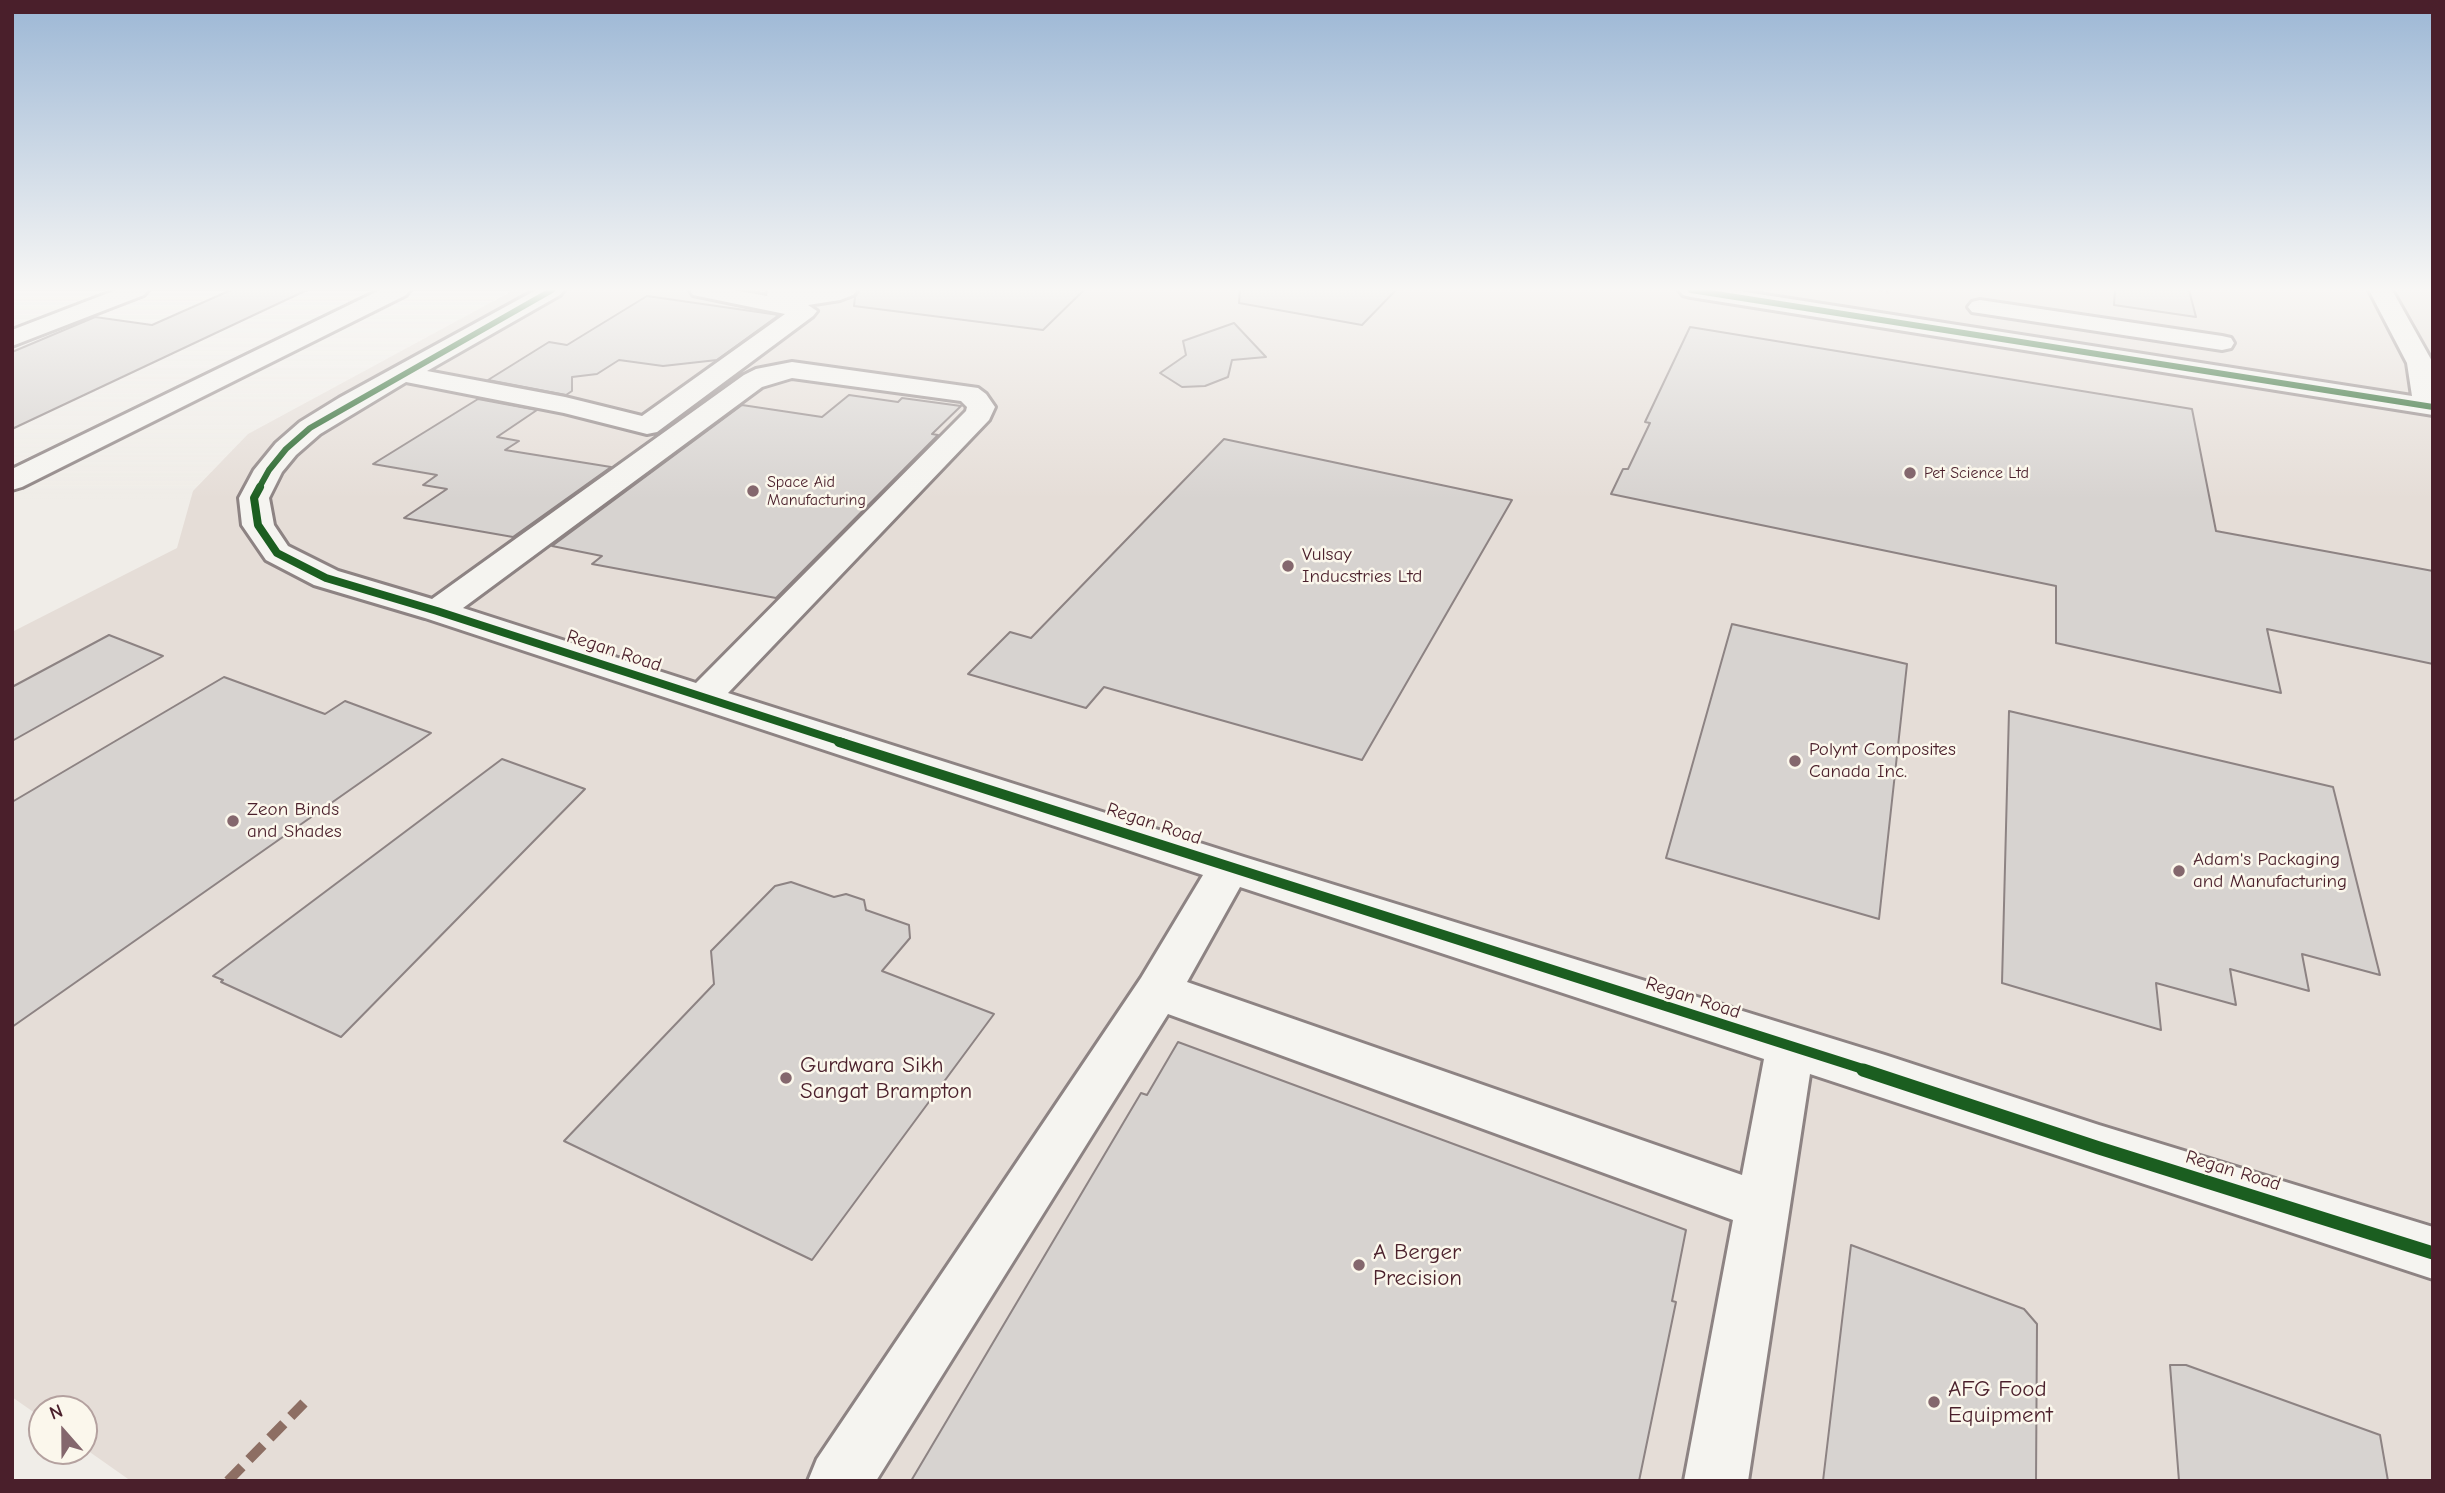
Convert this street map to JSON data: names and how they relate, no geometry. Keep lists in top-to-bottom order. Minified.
{"streets":{"street":["Regan Road"]},"places":["Pet Science Ltd","Space Aid Manufacturing","Vulsay Inducstries Ltd","Polynt Composites Canada Inc.","Zeon Binds and Shades","Adam's Packaging and Manufacturing","Gurdwara Sikh Sangat Brampton","A Berger Precision","AFG Food Equipment"],"north":"top"}
